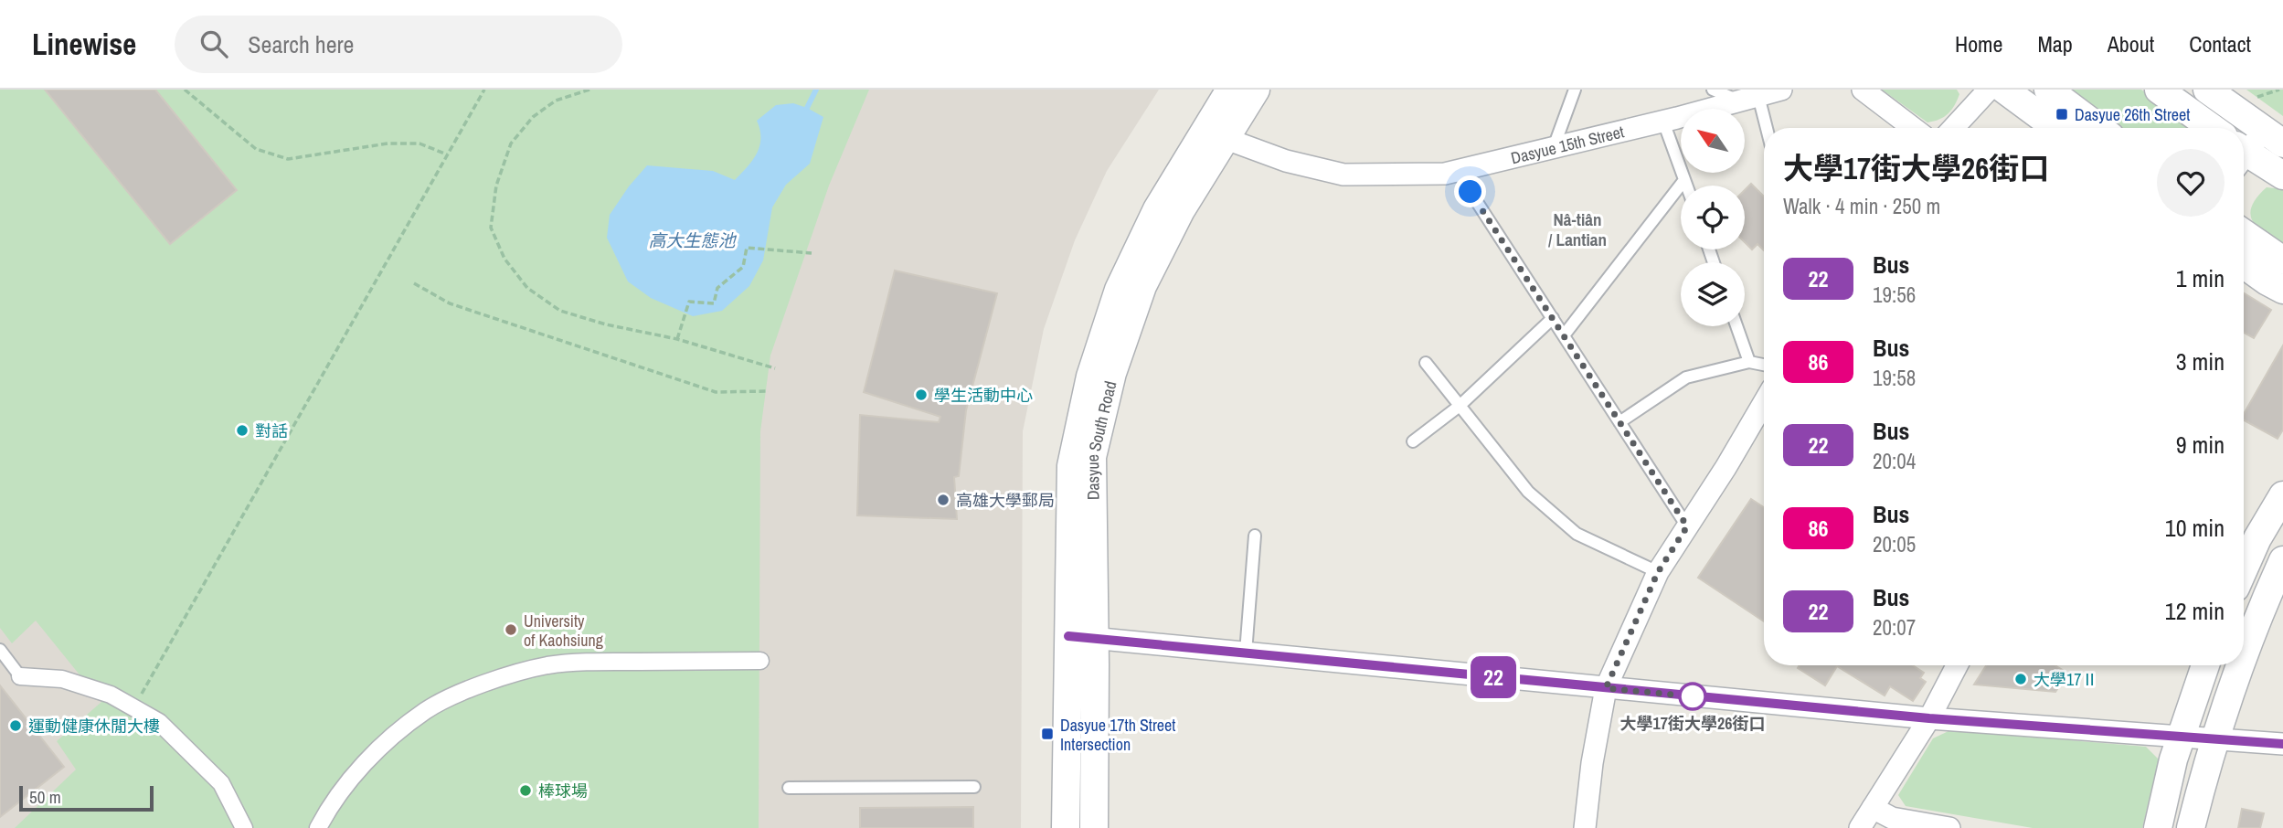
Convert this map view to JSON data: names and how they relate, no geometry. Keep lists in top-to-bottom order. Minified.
{"streets":{"street":["Dasyue 15th Street","Dasyue South Road"]},"crossings":[["Dasyue 15th Street","Dasyue South Road"]],"districts":["Nâ-tiân / Lantian"],"water":["高大生態池"],"places":{"transit":["Dasyue 26th Street","Dasyue 17th Street Intersection"],"other":["學生活動中心","對話","高雄大學郵局","University of Kaohsiung","大學17Ⅱ","大學17街大學26街口","運動健康休閒大樓","棒球場"]},"lines":["bus line 22"],"scale_bar":"50 m","north":"top left","page":{"header":"Linewise","search":"Search here","nav":["Home","Map","About","Contact"],"on_map":"22","heading":["大學17街大學26街口","Walk · 4 min · 250 m"],"list":[{"mark":"22","name":"Bus","note":"19:56","value":"1 min"},{"mark":"86","name":"Bus","note":"19:58","value":"3 min"},{"mark":"22","name":"Bus","note":"20:04","value":"9 min"},{"mark":"86","name":"Bus","note":"20:05","value":"10 min"},{"mark":"22","name":"Bus","note":"20:07","value":"12 min"}],"scale":"50 m"}}
